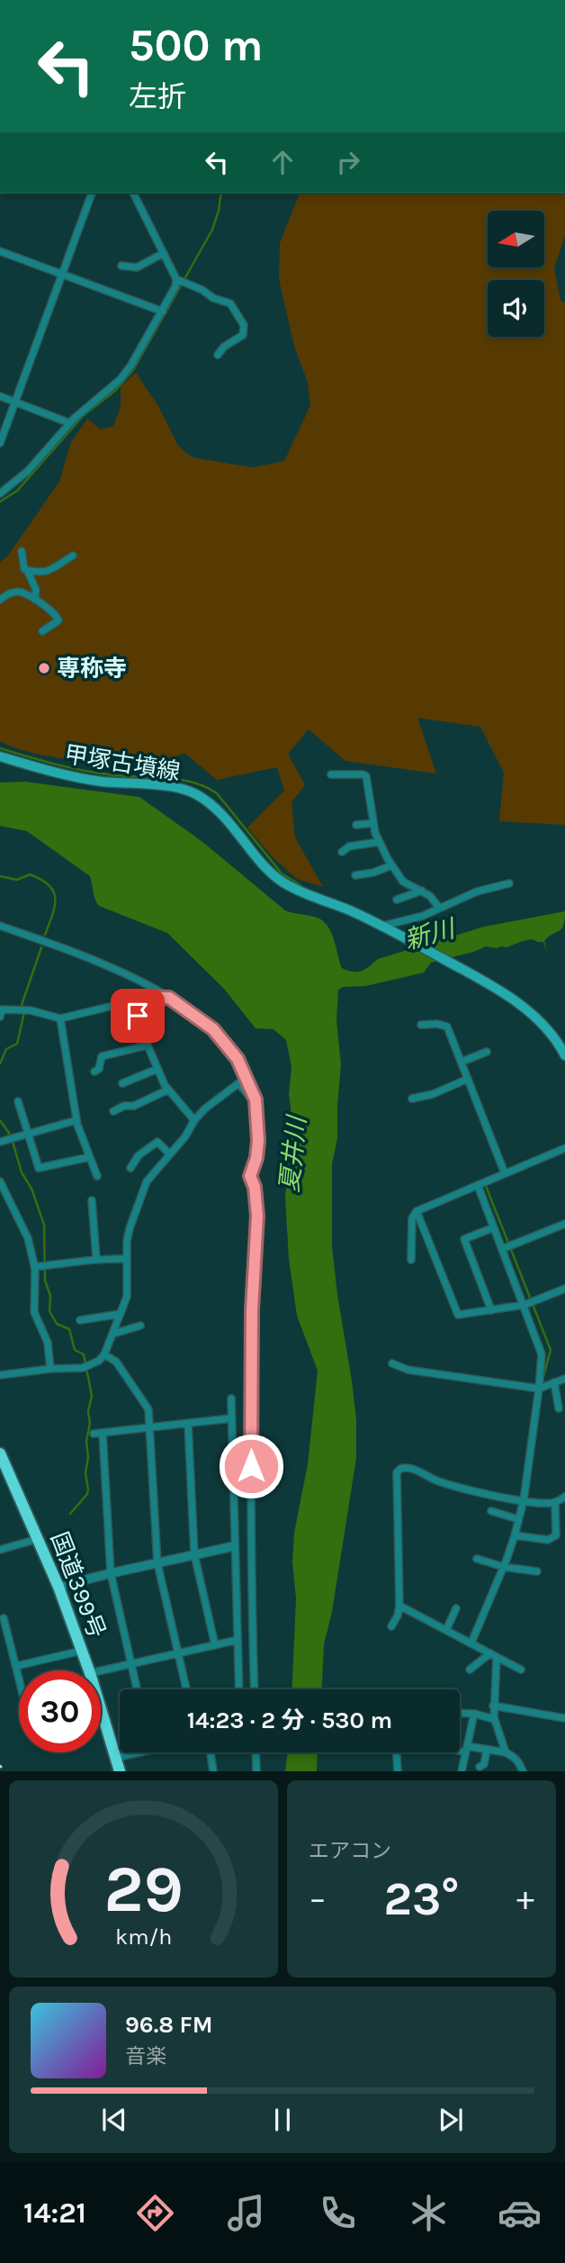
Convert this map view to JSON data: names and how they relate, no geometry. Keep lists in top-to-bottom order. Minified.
{"streets":{"highway":["国道399号"],"main road":["甲塚古墳線"]},"water":["新川","夏井川"],"places":["専称寺"],"north":"left","page":{"turn":["500 m","左折"],"limit":"30","trip":"14:23 · 2 分 · 530 m","tile":"エアコン","heat":["−","23°","+"],"song":["96.8 FM","音楽"],"tabs":"14:21","gauge":["29","km/h"]}}
